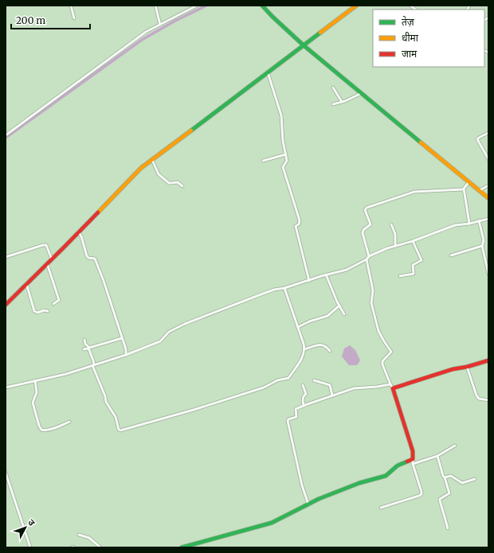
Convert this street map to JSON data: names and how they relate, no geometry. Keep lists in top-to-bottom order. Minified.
{"legend":["तेज़","धीमा","जाम"],"scale_bar":"200 m","north":"top right"}
